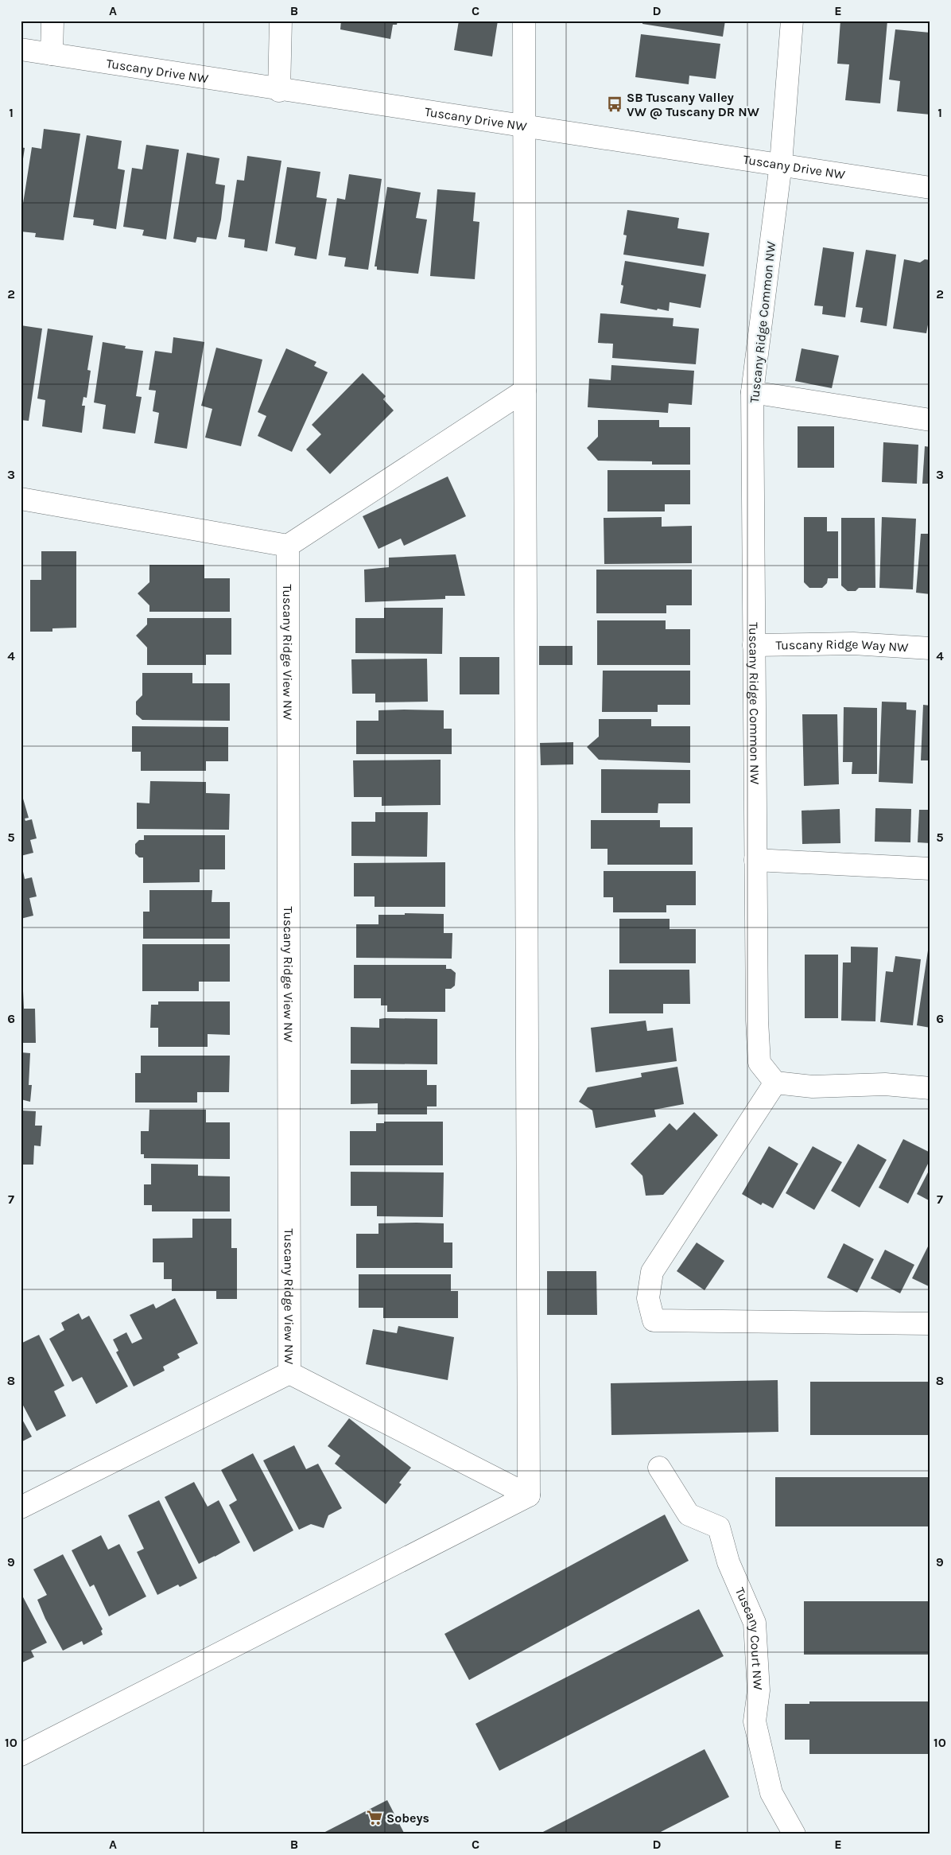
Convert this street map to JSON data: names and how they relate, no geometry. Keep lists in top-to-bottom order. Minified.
{"streets":{"street":["Tuscany Drive NW","Tuscany Ridge Common NW","Tuscany Ridge Way NW","Tuscany Ridge View NW","Tuscany Court NW"]},"crossings":[["Tuscany Drive NW","Tuscany Ridge Common NW"],["Tuscany Ridge Common NW","Tuscany Ridge Way NW"]],"places":{"bus stop":["SB Tuscany Valley VW @ Tuscany DR NW"],"supermarket":["Sobeys"]},"grid":{"columns":["A","B","C","D","E"],"rows":["1","2","3","4","5","6","7","8","9","10"]}}
